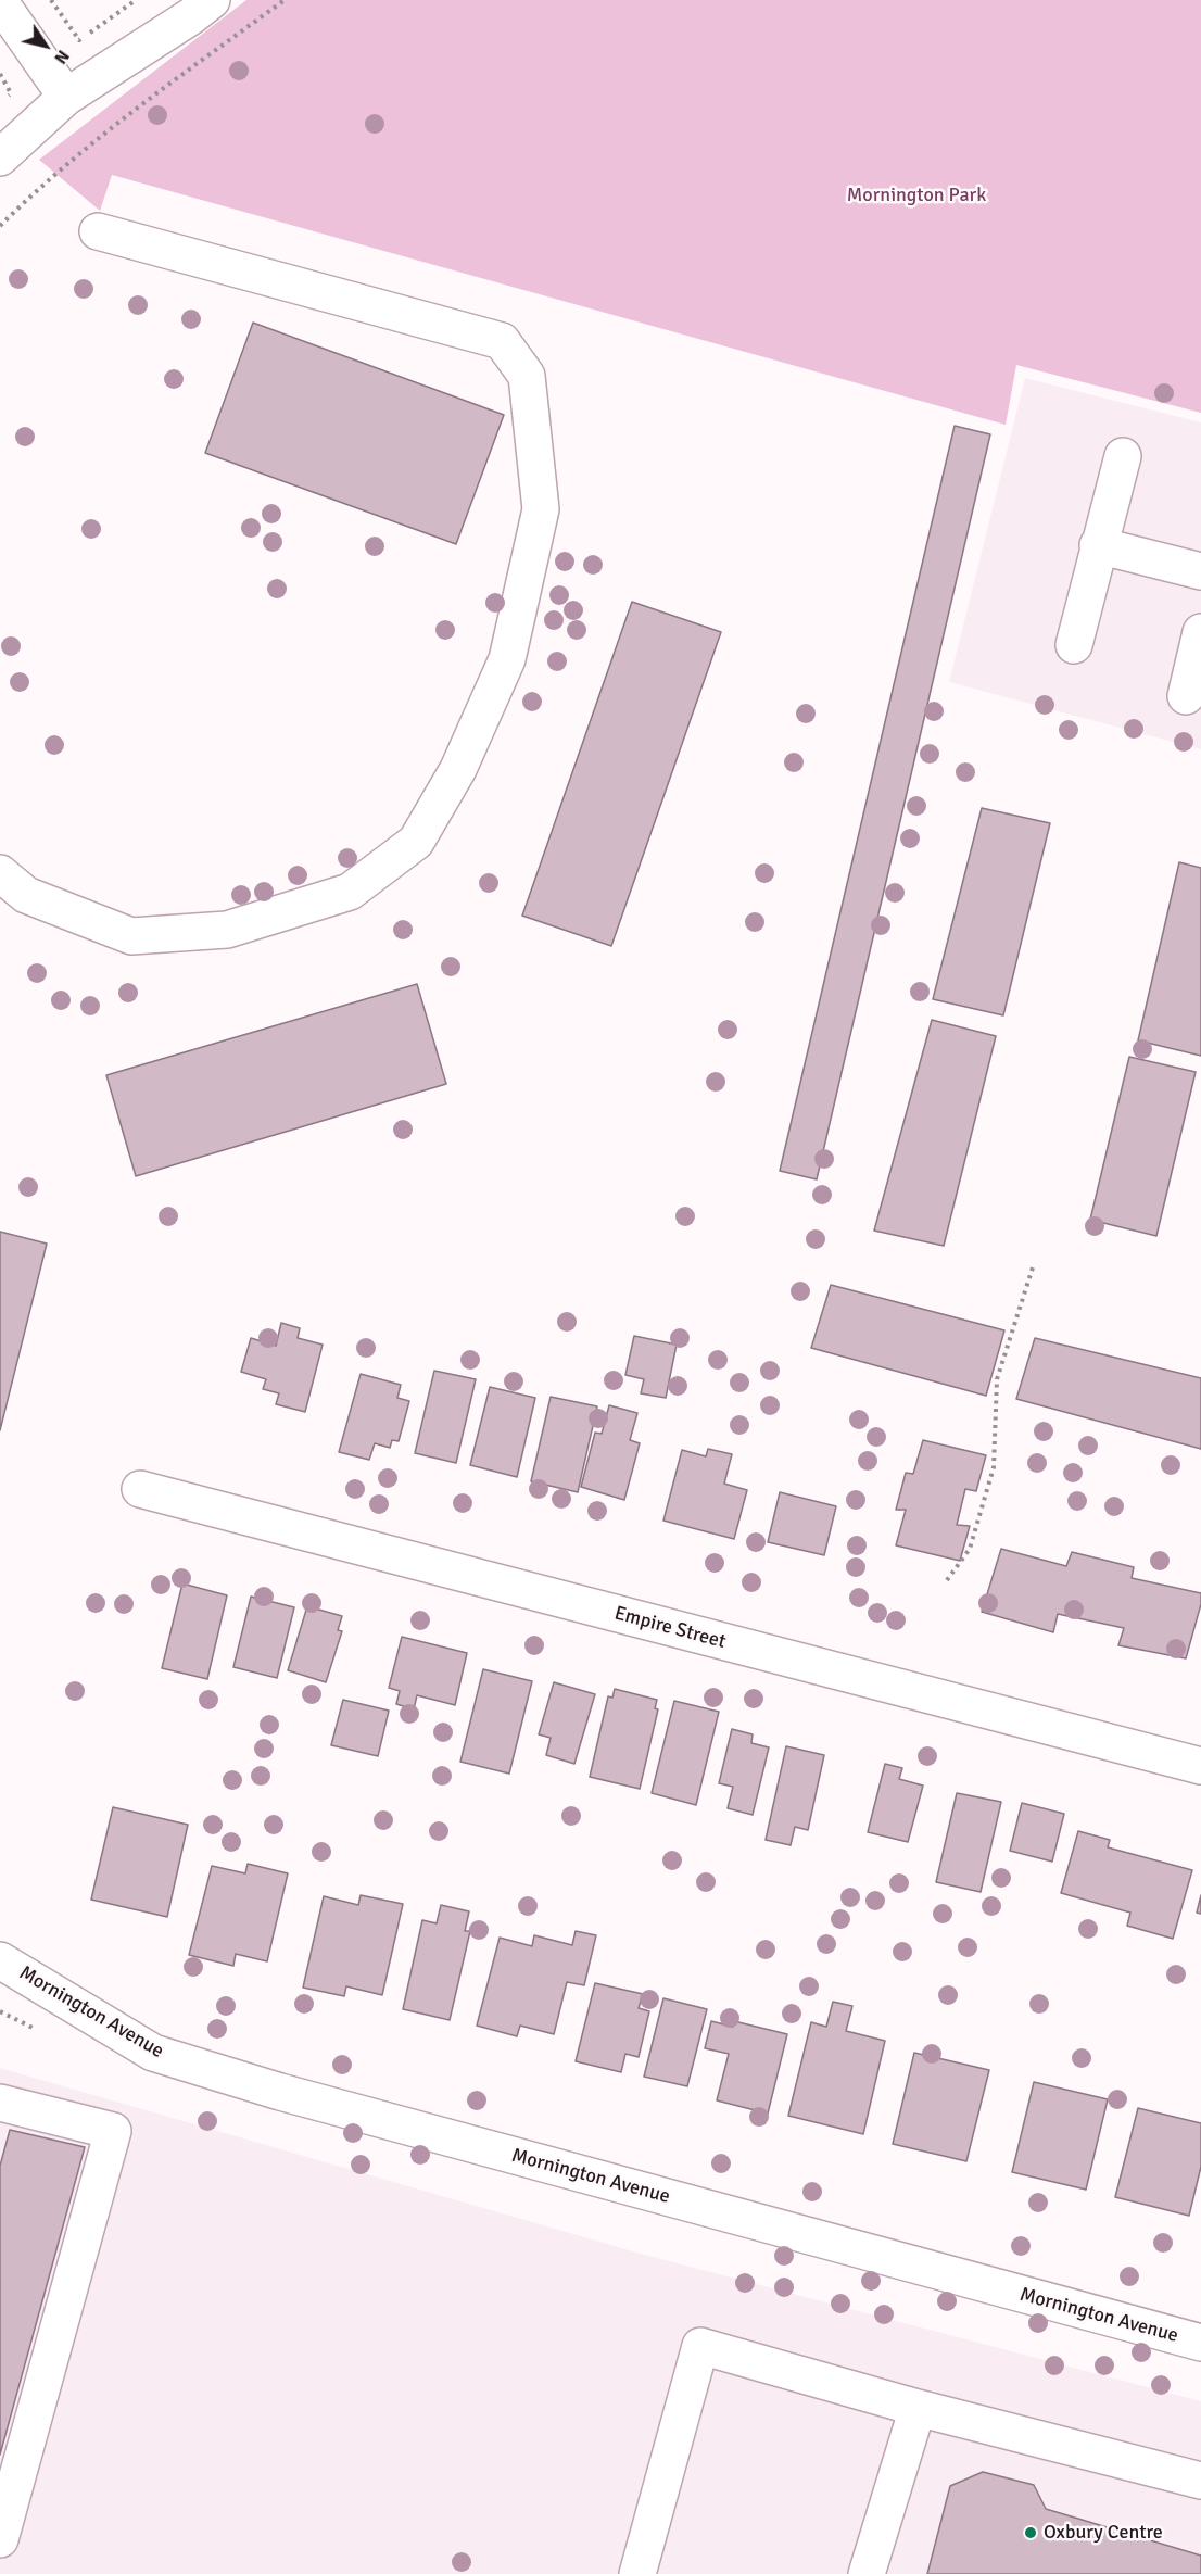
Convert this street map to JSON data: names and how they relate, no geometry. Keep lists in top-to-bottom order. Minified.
{"streets":{"street":["Empire Street","Mornington Avenue"]},"parks":["Mornington Park"],"places":["Oxbury Centre"],"north":"bottom right"}
